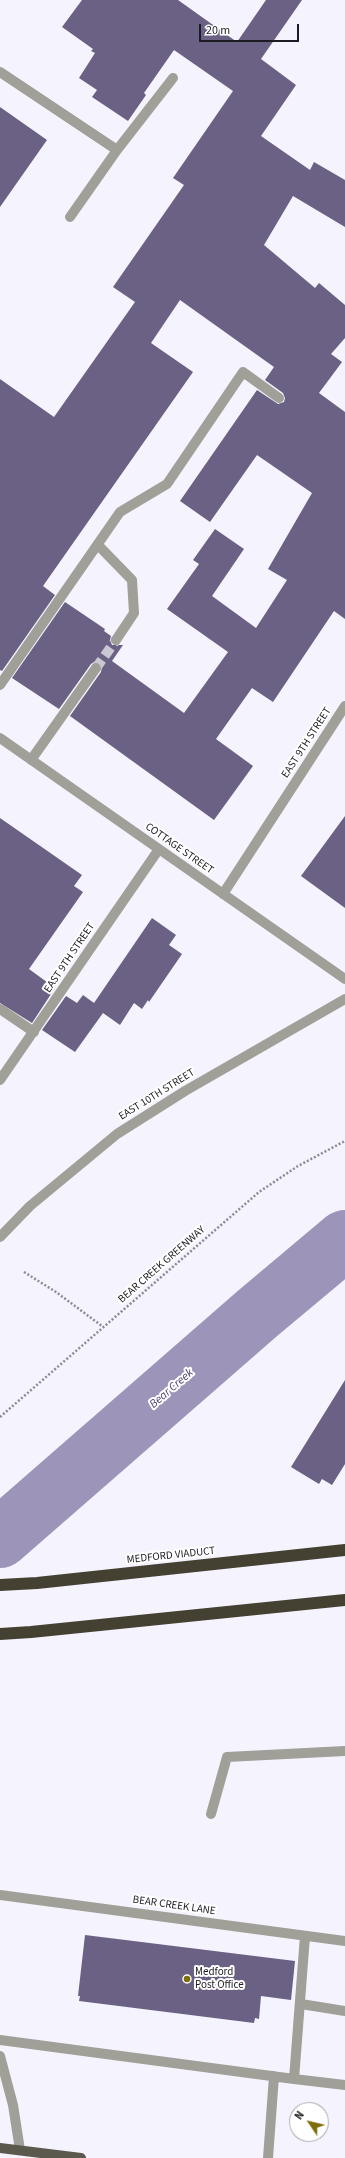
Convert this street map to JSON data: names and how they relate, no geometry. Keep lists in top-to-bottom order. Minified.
{"streets":{"highway":["MEDFORD VIADUCT"],"street":["EAST 9TH STREET","COTTAGE STREET","EAST 10TH STREET","BEAR CREEK LANE"],"path":["BEAR CREEK GREENWAY"]},"crossings":[["EAST 9TH STREET","COTTAGE STREET"]],"water":["Bear Creek"],"places":["Medford Post Office"],"scale_bar":"20 m","north":"top left"}
